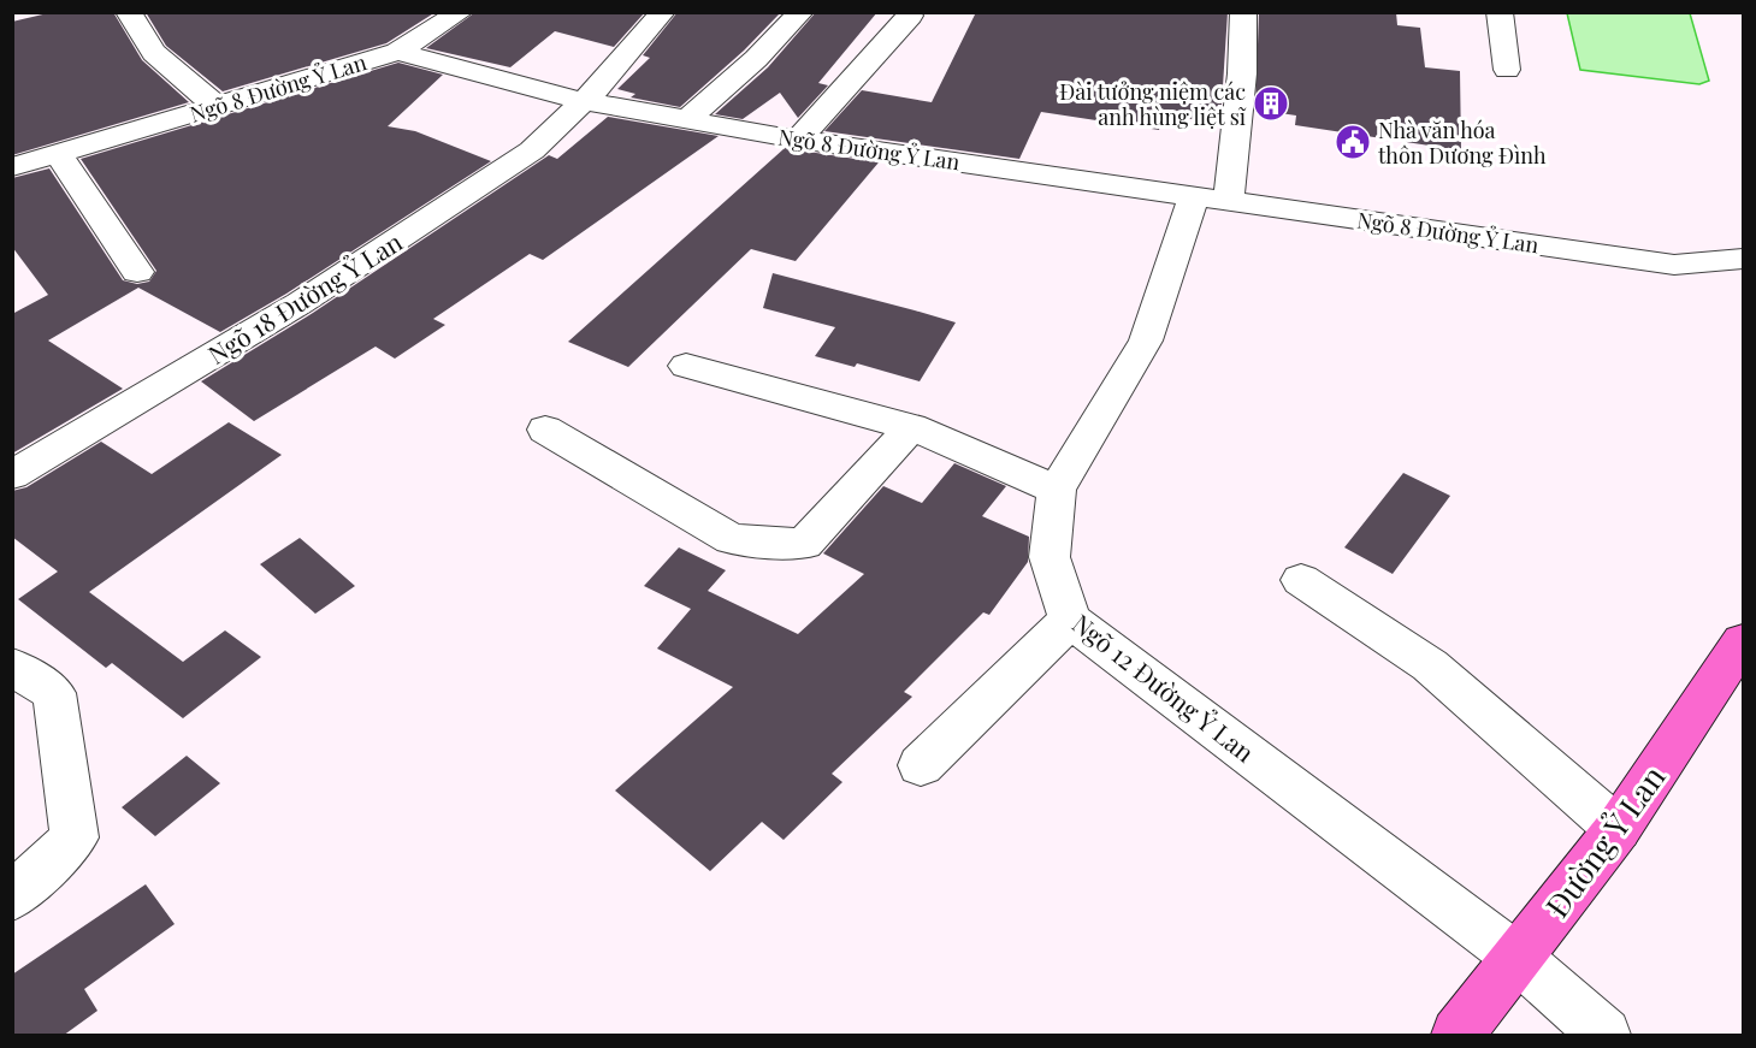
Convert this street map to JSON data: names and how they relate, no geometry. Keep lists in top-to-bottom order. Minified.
{"streets":{"main road":["Đường Ỷ Lan"],"street":["Ngõ 8 Đường Ỷ Lan","Ngõ 18 Đường Ỷ Lan","Ngõ 12 Đường Ỷ Lan"]},"crossings":[["Ngõ 8 Đường Ỷ Lan","Ngõ 18 Đường Ỷ Lan"],["Ngõ 8 Đường Ỷ Lan","Ngõ 12 Đường Ỷ Lan"],["Ngõ 12 Đường Ỷ Lan","Đường Ỷ Lan"]],"places":{"building":["Đài tưởng niệm các anh hùng liệt sĩ"],"public building":["Nhà văn hóa thôn Dương Đình"]}}
